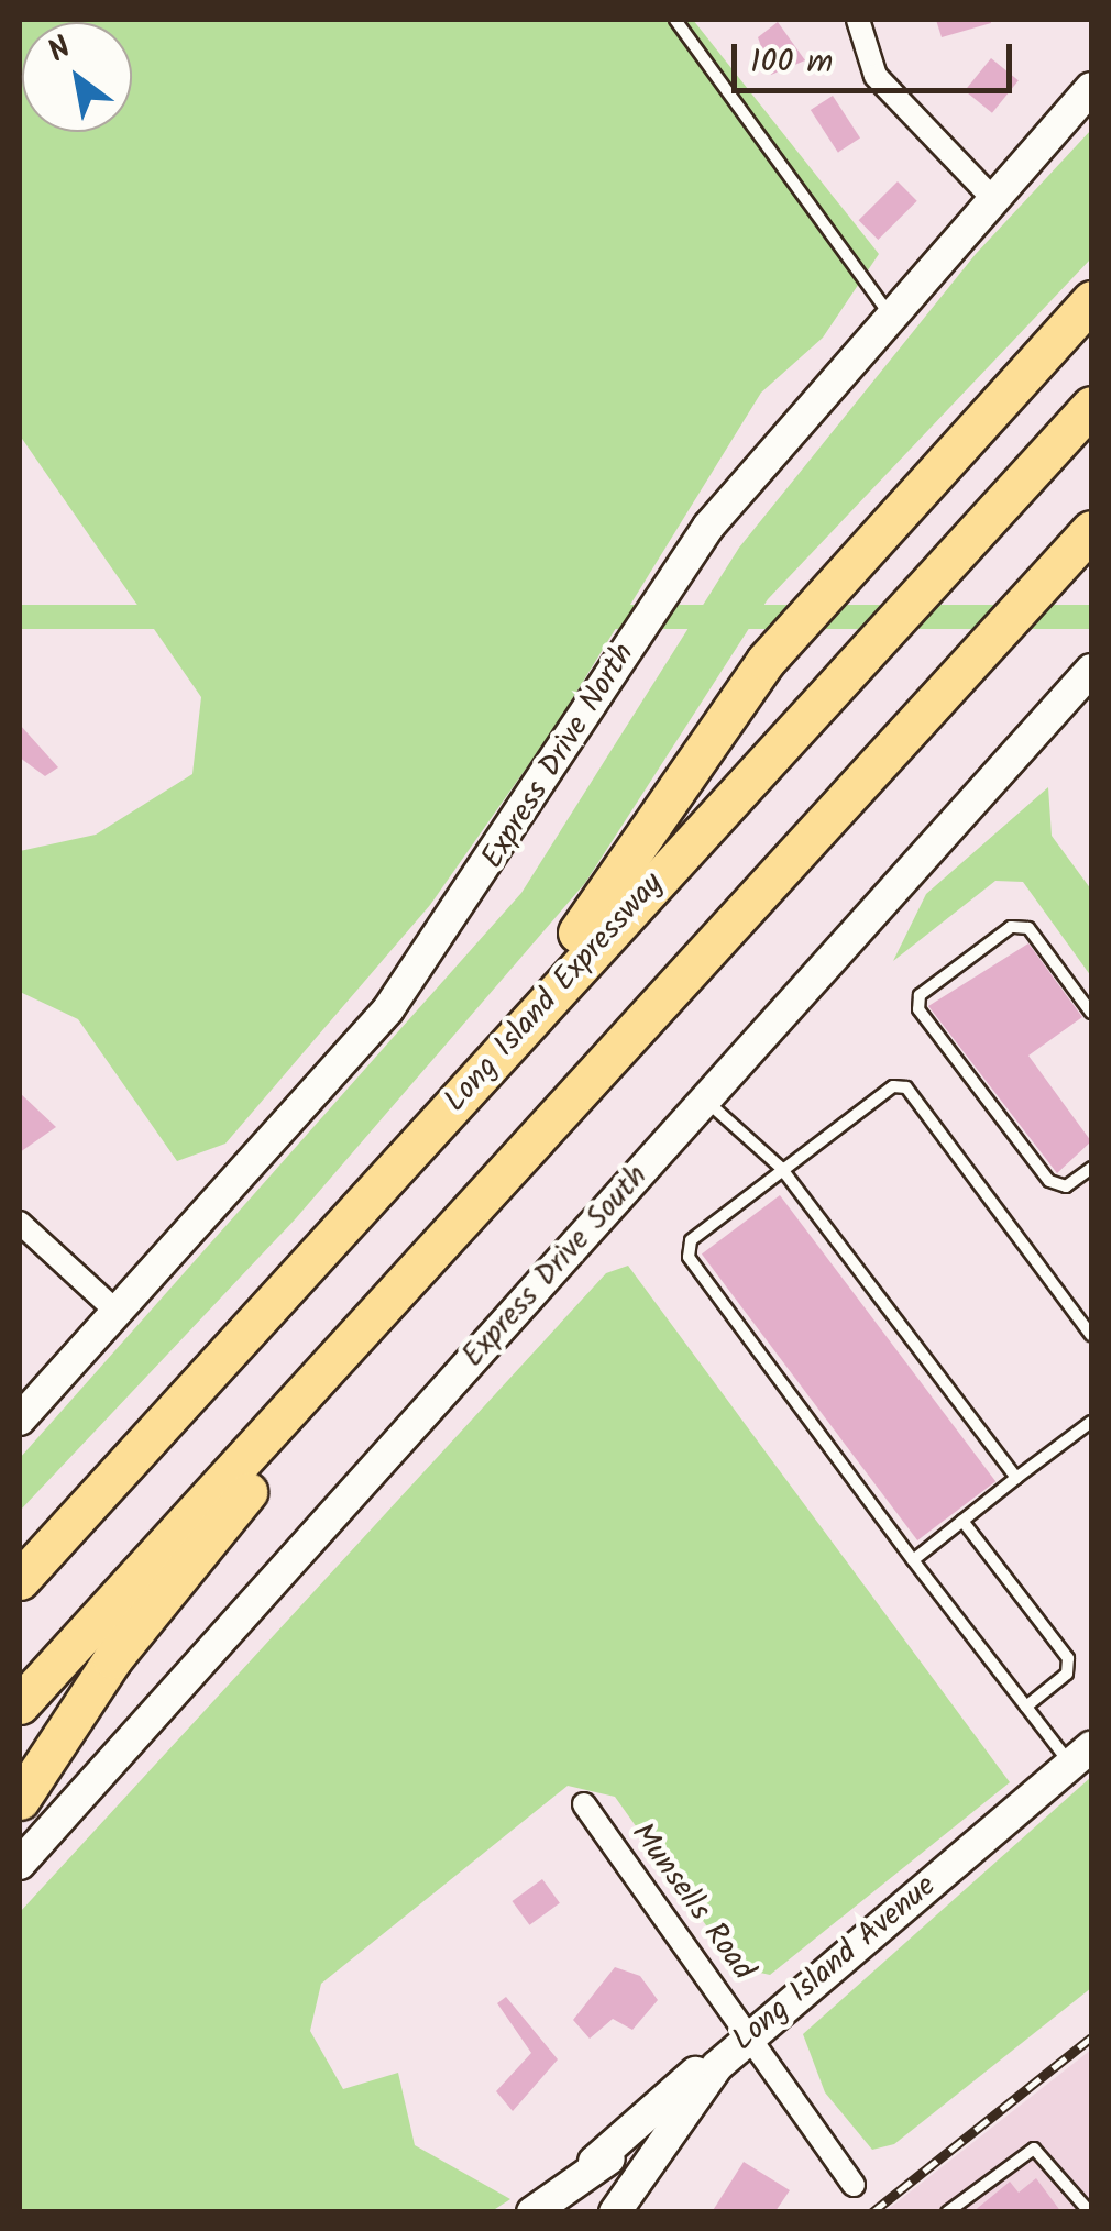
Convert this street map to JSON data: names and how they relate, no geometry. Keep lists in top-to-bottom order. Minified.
{"streets":{"highway":["Long Island Expressway"],"main road":["Express Drive North","Express Drive South","Long Island Avenue"],"street":["Munsells Road"]},"crossings":[["Munsells Road","Long Island Avenue"]],"scale_bar":"100 m","north":"top left"}
